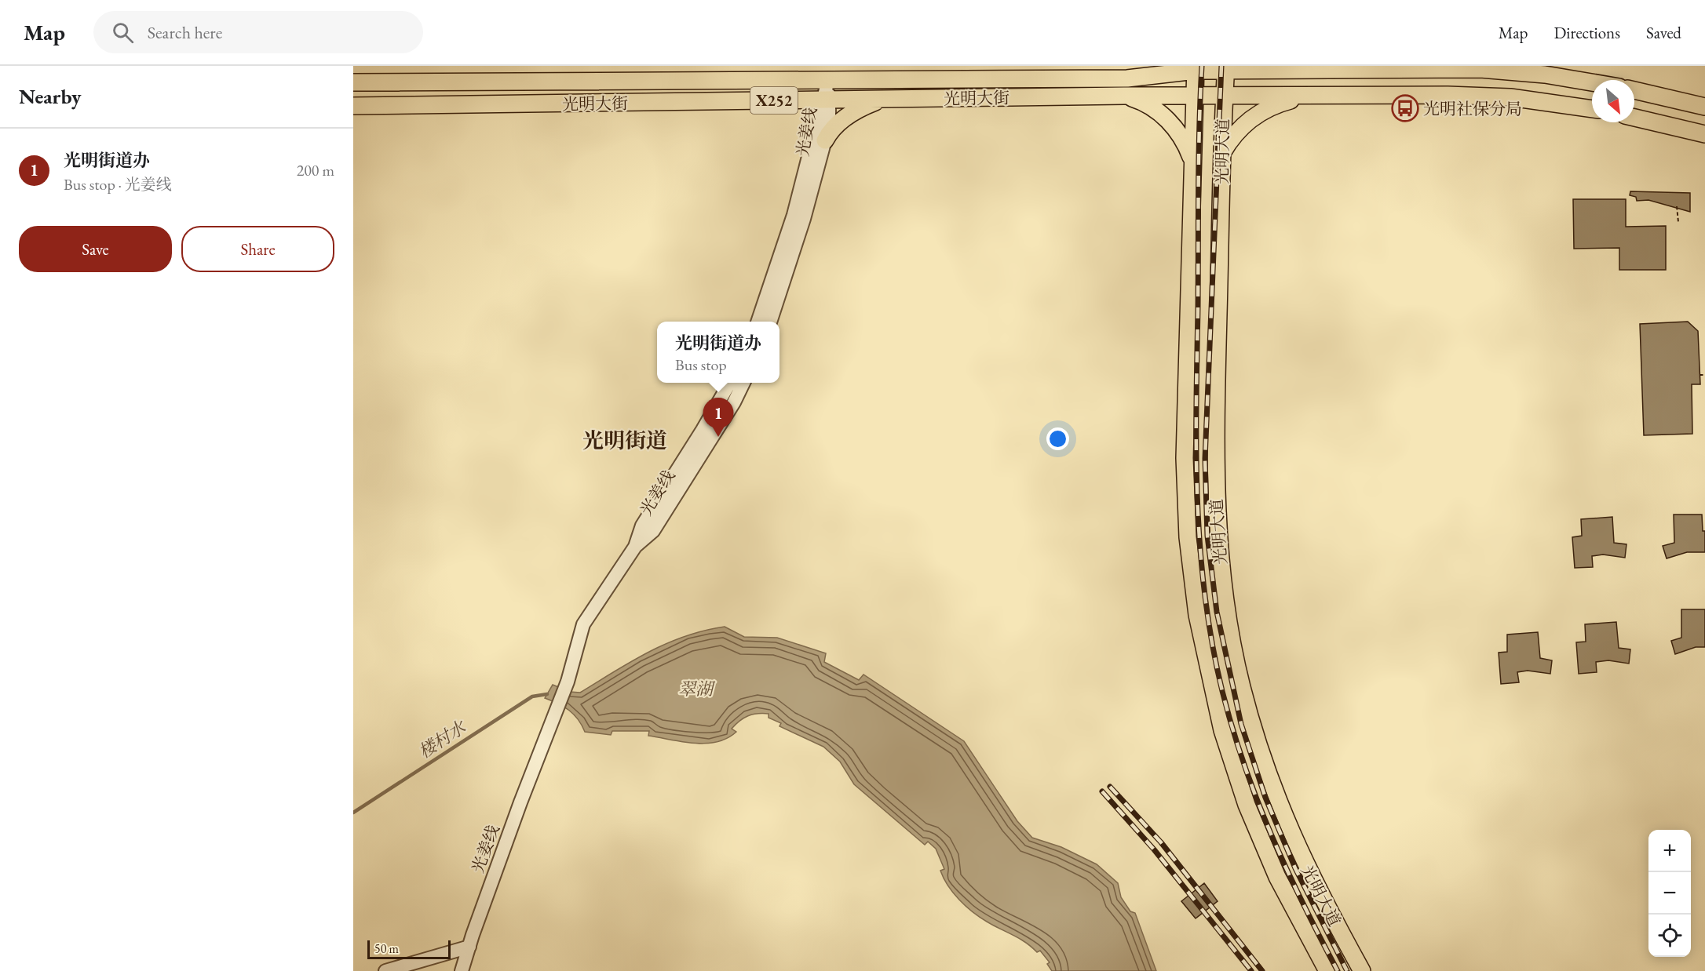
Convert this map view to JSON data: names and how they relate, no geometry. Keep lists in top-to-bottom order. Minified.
{"streets":{"main road":["光明大街","X252","光明大道"],"street":["光姜线"]},"crossings":[["光明大街","光姜线"],["光明大街","光明大道"]],"districts":["光明街道"],"water":["翠湖","楼村水"],"places":{"bus stop":["光明社保分局"]},"scale_bar":"50 m","north":"bottom right","page":{"header":"Map","search":"Search here","nav":["Map","Directions","Saved"],"heading":"Nearby","list":[{"mark":"1","name":"光明街道办","note":"Bus stop · 光姜线","value":"200 m"}],"buttons":["Save","Share"],"popup":["光明街道办","Bus stop"],"pins":"1","map_buttons":["+","−"],"scale":"50 m"}}
